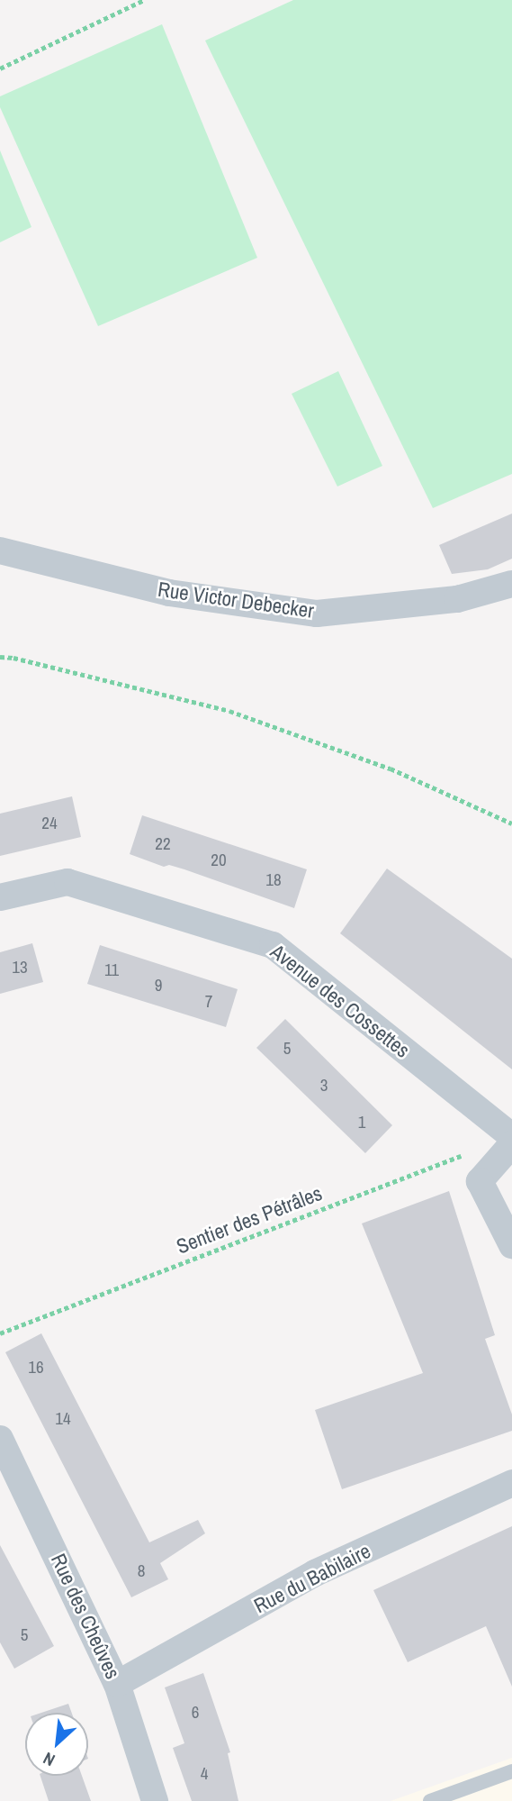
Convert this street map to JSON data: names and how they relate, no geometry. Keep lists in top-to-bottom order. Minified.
{"streets":{"street":["Rue Victor Debecker","Avenue des Cossettes","Rue du Babilaire","Rue des Cheûves"],"path":["Sentier des Pétrâles"]},"crossings":[["Rue du Babilaire","Rue des Cheûves"]],"house_numbers":["24","22","20","18","13","11","9","7","5","3","1","16","14","8","5","6","4"],"north":"bottom left"}
